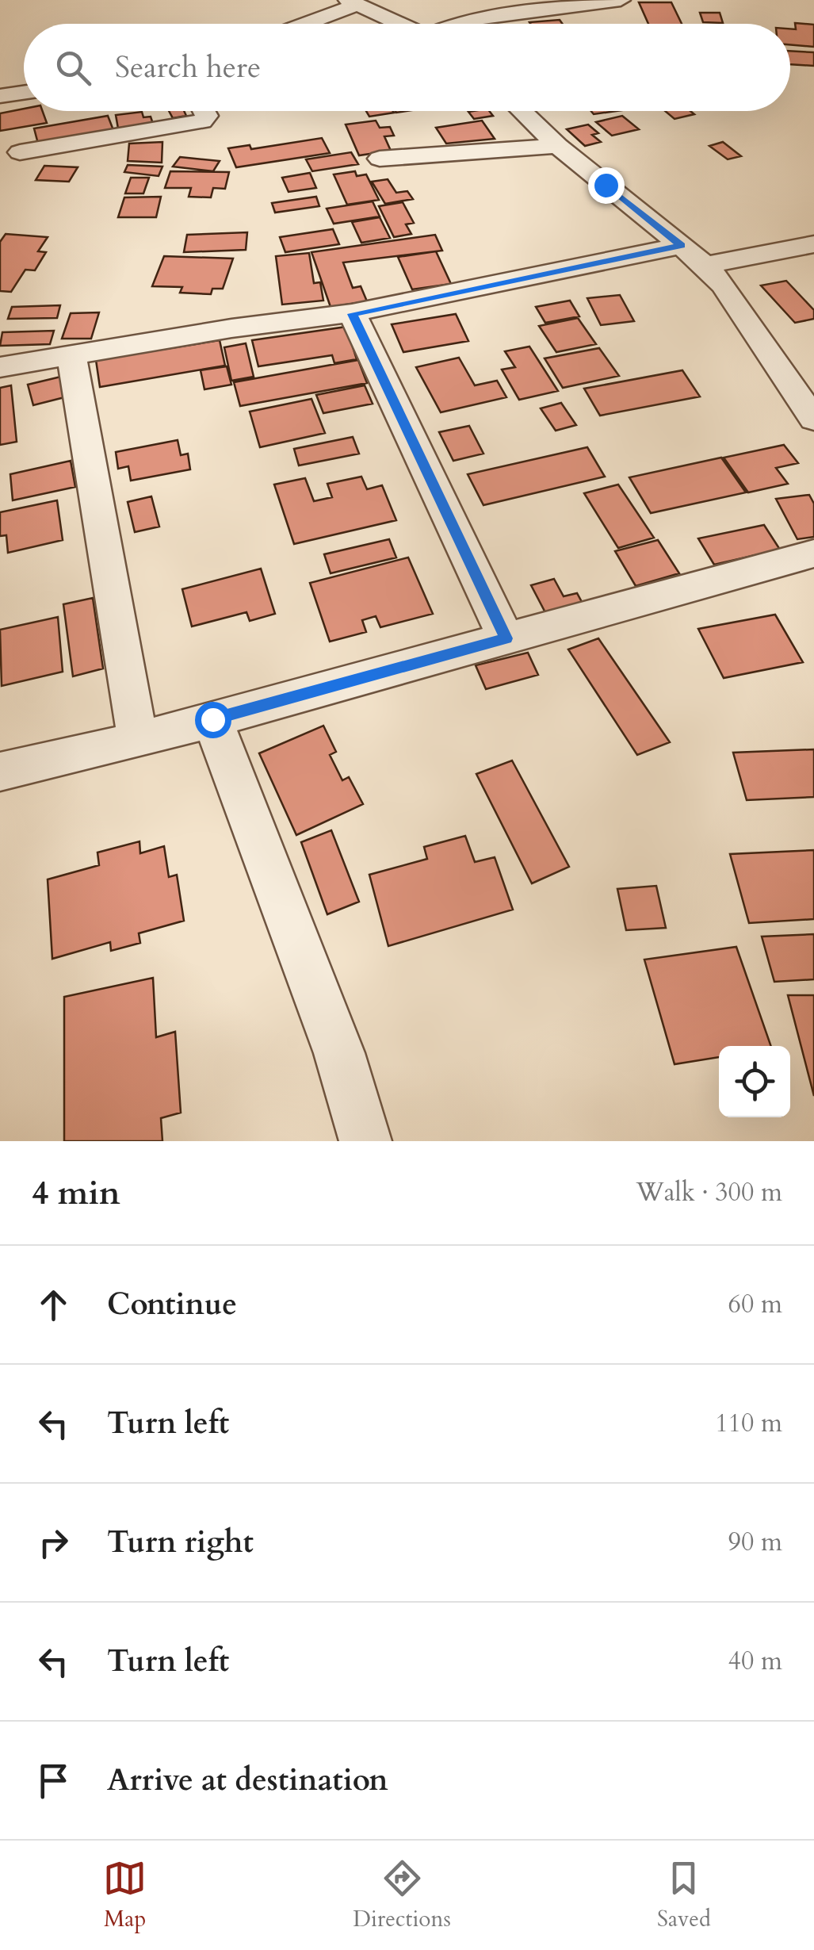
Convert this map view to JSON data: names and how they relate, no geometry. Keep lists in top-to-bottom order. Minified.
{"page":{"search":"Search here","heading":["4 min","Walk · 300 m"],"list":[["Continue","60 m"],["Turn left","110 m"],["Turn right","90 m"],["Turn left","40 m"],"Arrive at destination"],"nav":["Map","Directions","Saved"]}}
